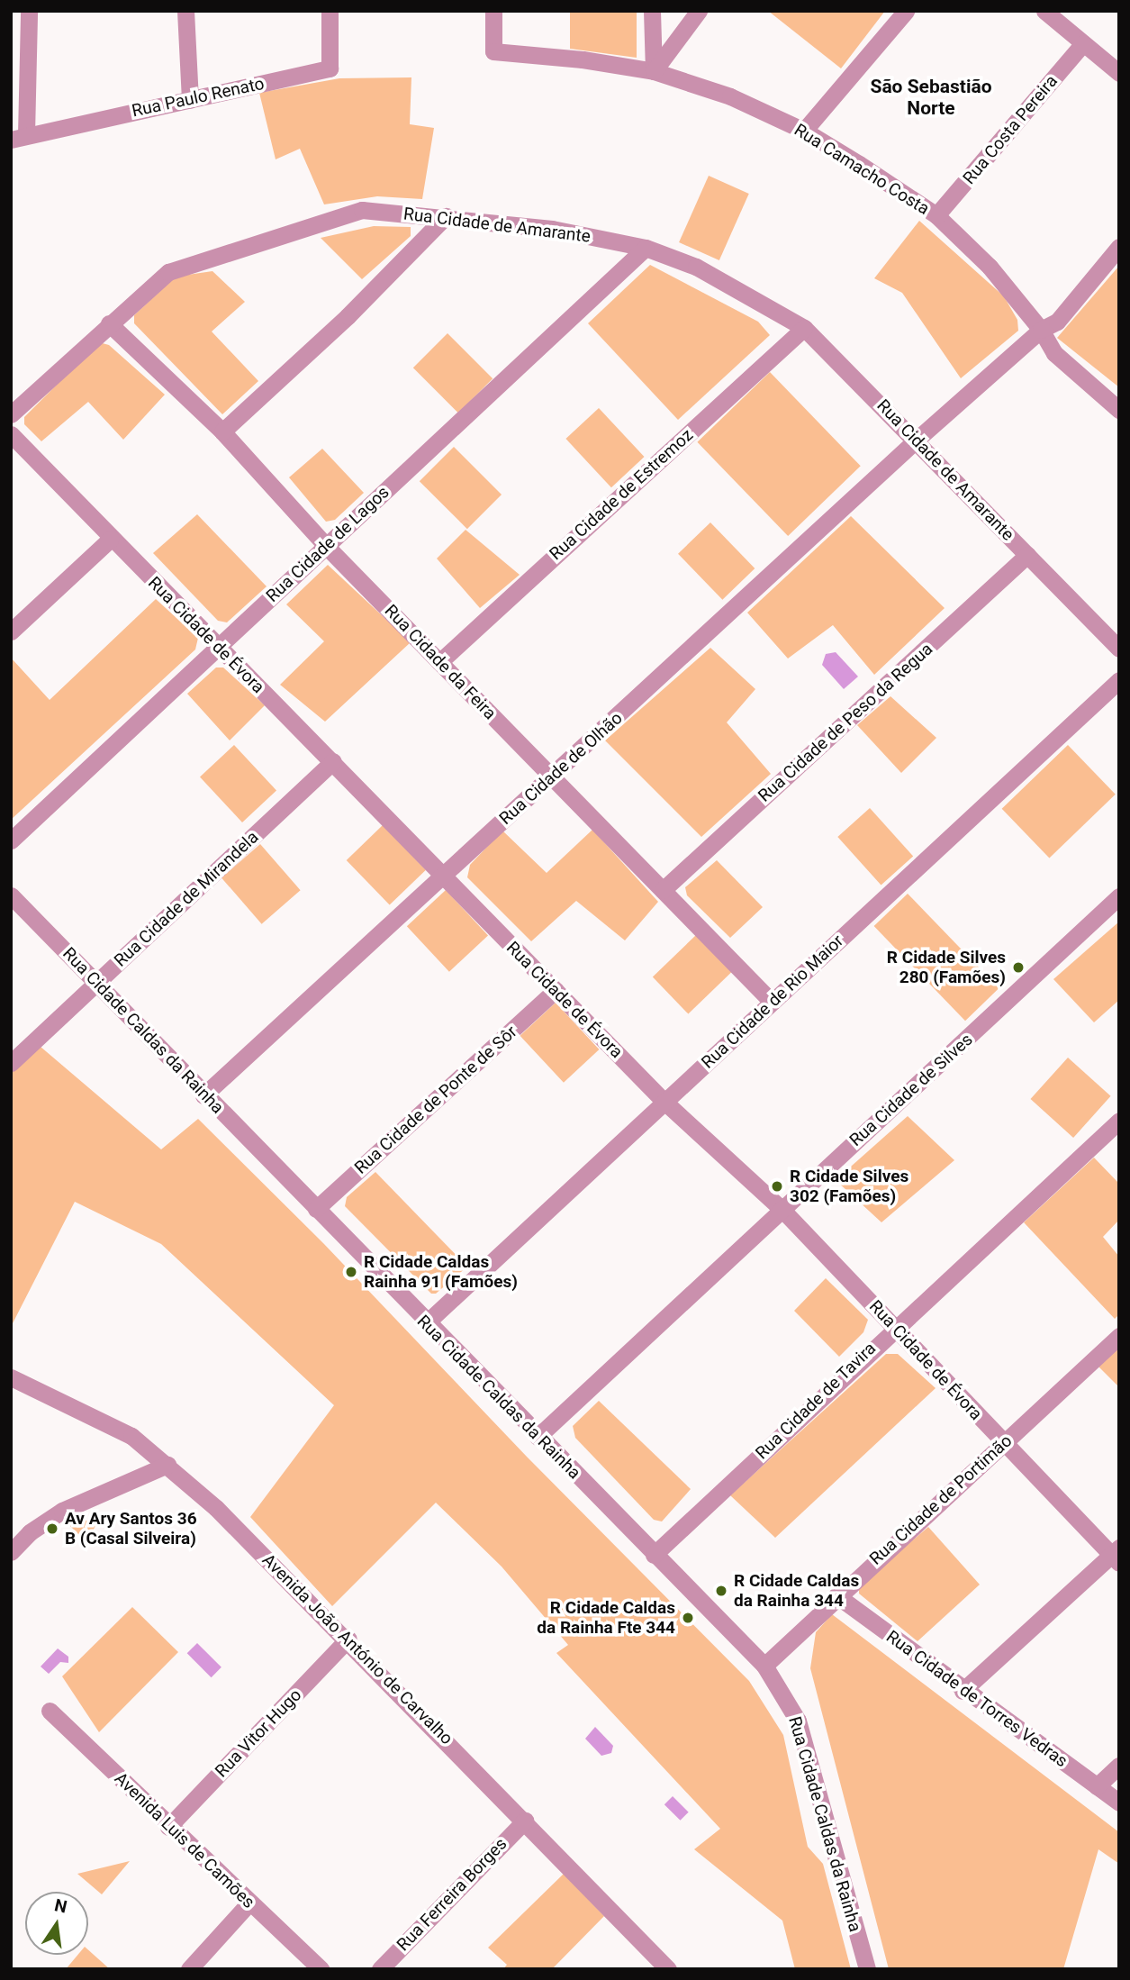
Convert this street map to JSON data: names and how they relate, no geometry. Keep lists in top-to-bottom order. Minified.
{"streets":{"street":["Rua Paulo Renato","Rua Costa Pereira","Rua Camacho Costa","Rua Cidade de Amarante","Rua Cidade de Estremoz","Rua Cidade de Lagos","Rua Cidade de Évora","Rua Cidade da Feira","Rua Cidade de Peso da Regua","Rua Cidade de Olhão","Rua Cidade de Mirandela","Rua Cidade de Rio Maior","Rua Cidade Caldas da Rainha","Rua Cidade de Silves","Rua Cidade de Ponte de Sôr","Rua Cidade de Tavira","Rua Cidade de Portimão","Avenida João António de Carvalho","Rua Cidade de Torres Vedras","Rua Vitor Hugo","Avenida Luis de Camões","Rua Ferreira Borges"]},"crossings":[["Rua Costa Pereira","Rua Camacho Costa"],["Rua Camacho Costa","Rua Cidade de Olhão"],["Rua Cidade de Amarante","Rua Cidade de Estremoz"],["Rua Cidade de Amarante","Rua Cidade de Lagos"],["Rua Cidade de Amarante","Rua Cidade da Feira"],["Rua Cidade de Amarante","Rua Cidade de Peso da Regua"],["Rua Cidade de Amarante","Rua Cidade de Olhão"],["Rua Cidade de Estremoz","Rua Cidade da Feira"],["Rua Cidade de Lagos","Rua Cidade de Évora"],["Rua Cidade de Lagos","Rua Cidade da Feira"],["Rua Cidade de Évora","Rua Cidade de Olhão"],["Rua Cidade de Évora","Rua Cidade de Mirandela"],["Rua Cidade de Évora","Rua Cidade de Rio Maior"],["Rua Cidade de Évora","Rua Cidade de Silves"],["Rua Cidade de Évora","Rua Cidade de Ponte de Sôr"],["Rua Cidade de Évora","Rua Cidade de Tavira"],["Rua Cidade de Évora","Rua Cidade de Portimão"],["Rua Cidade da Feira","Rua Cidade de Peso da Regua"],["Rua Cidade da Feira","Rua Cidade de Olhão"],["Rua Cidade da Feira","Rua Cidade de Rio Maior"],["Rua Cidade de Olhão","Rua Cidade Caldas da Rainha"],["Rua Cidade de Mirandela","Rua Cidade Caldas da Rainha"],["Rua Cidade de Rio Maior","Rua Cidade Caldas da Rainha"],["Rua Cidade Caldas da Rainha","Rua Cidade de Silves"],["Rua Cidade Caldas da Rainha","Rua Cidade de Ponte de Sôr"],["Rua Cidade Caldas da Rainha","Rua Cidade de Tavira"],["Rua Cidade Caldas da Rainha","Rua Cidade de Portimão"],["Rua Cidade de Portimão","Rua Cidade de Torres Vedras"],["Avenida João António de Carvalho","Rua Vitor Hugo"],["Avenida João António de Carvalho","Rua Ferreira Borges"],["Rua Vitor Hugo","Avenida Luis de Camões"]],"districts":["São Sebastião Norte"],"places":["R Cidade Silves 280 (Famões)","R Cidade Silves 302 (Famões)","R Cidade Caldas Rainha 91 (Famões)","Av Ary Santos 36 B (Casal Silveira)","R Cidade Caldas da Rainha 344","R Cidade Caldas da Rainha Fte 344"],"north":"top"}
